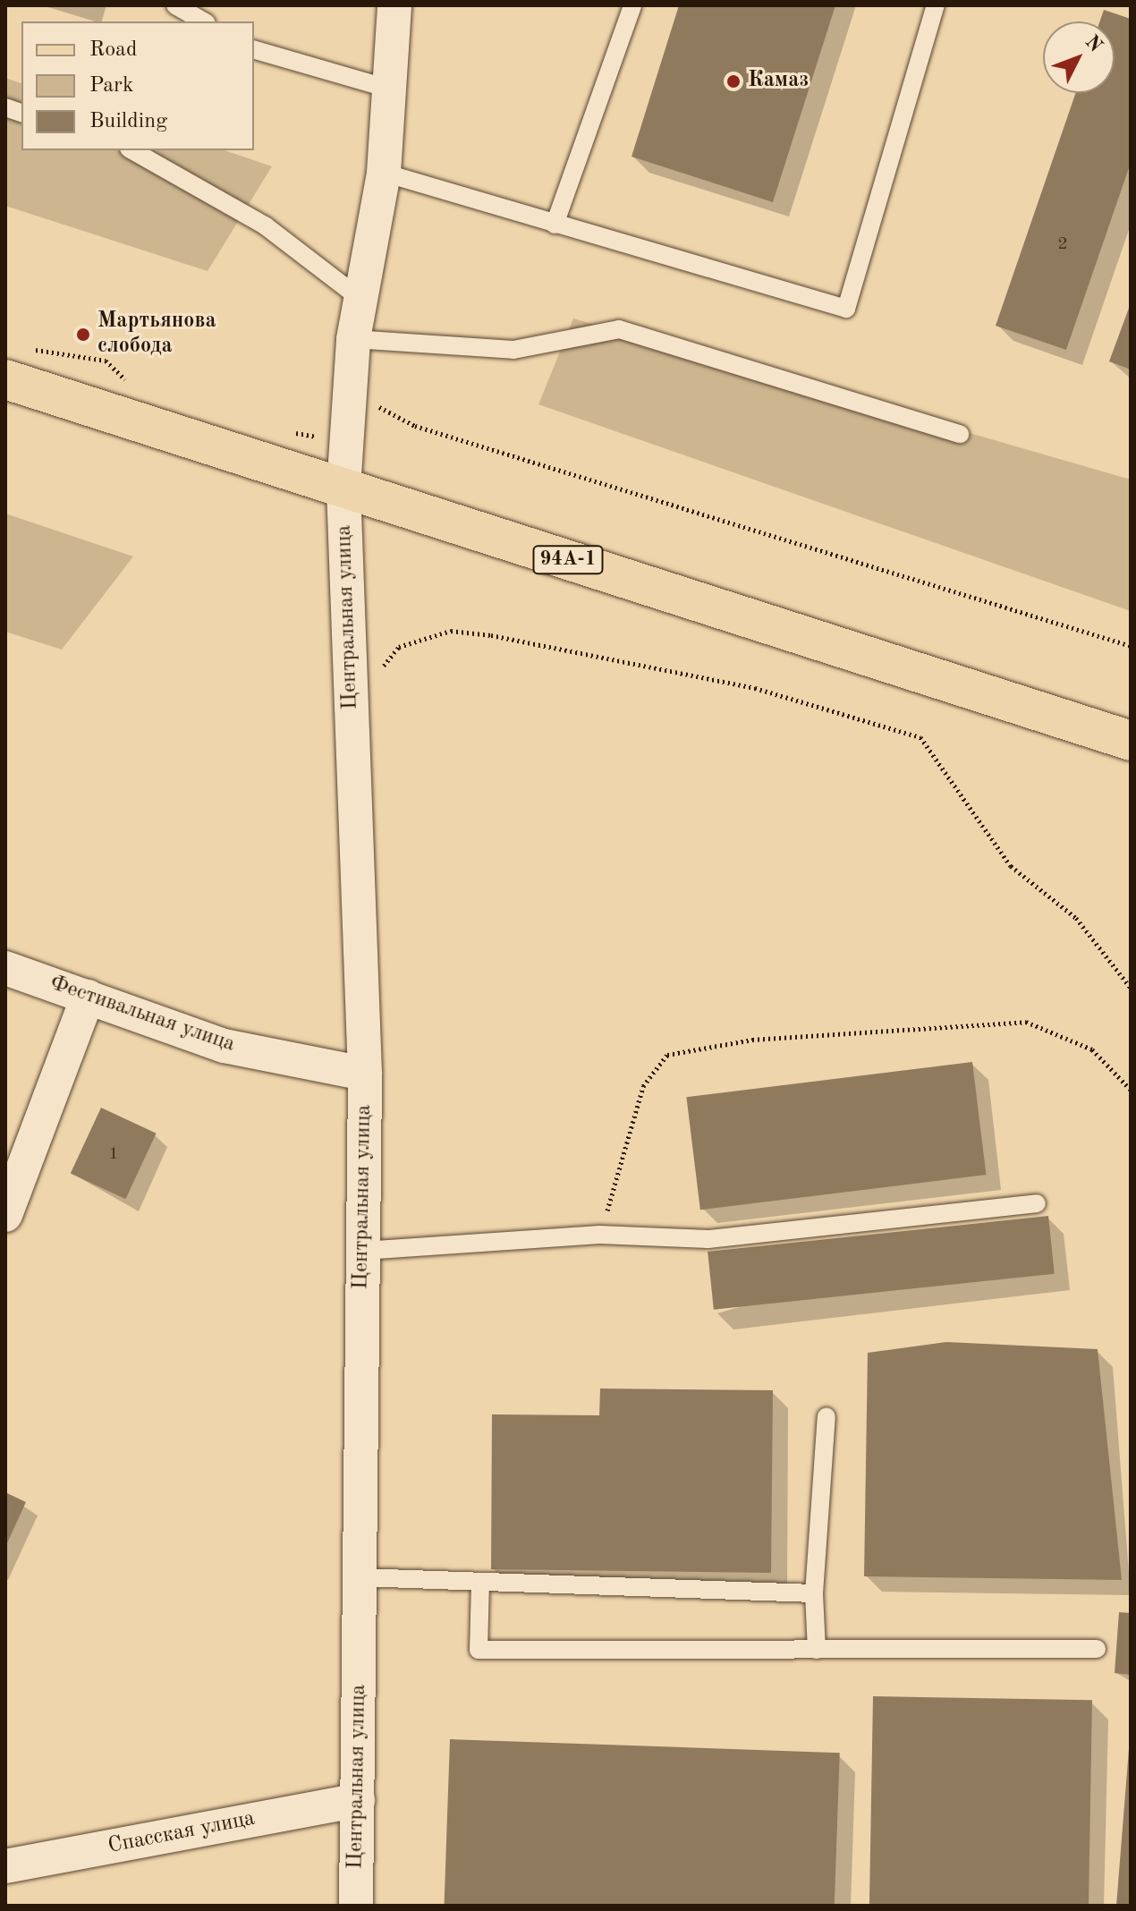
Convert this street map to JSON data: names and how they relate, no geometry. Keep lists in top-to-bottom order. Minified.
{"streets":{"main road":["94А-1"],"street":["Центральная улица","Фестивальная улица","Спасская улица"]},"crossings":[["94А-1","Центральная улица"],["Центральная улица","Фестивальная улица"],["Центральная улица","Спасская улица"]],"places":["Камаз","Мартьянова слобода"],"house_numbers":["2","1"],"legend":["Road","Park","Building"],"north":"top right"}
